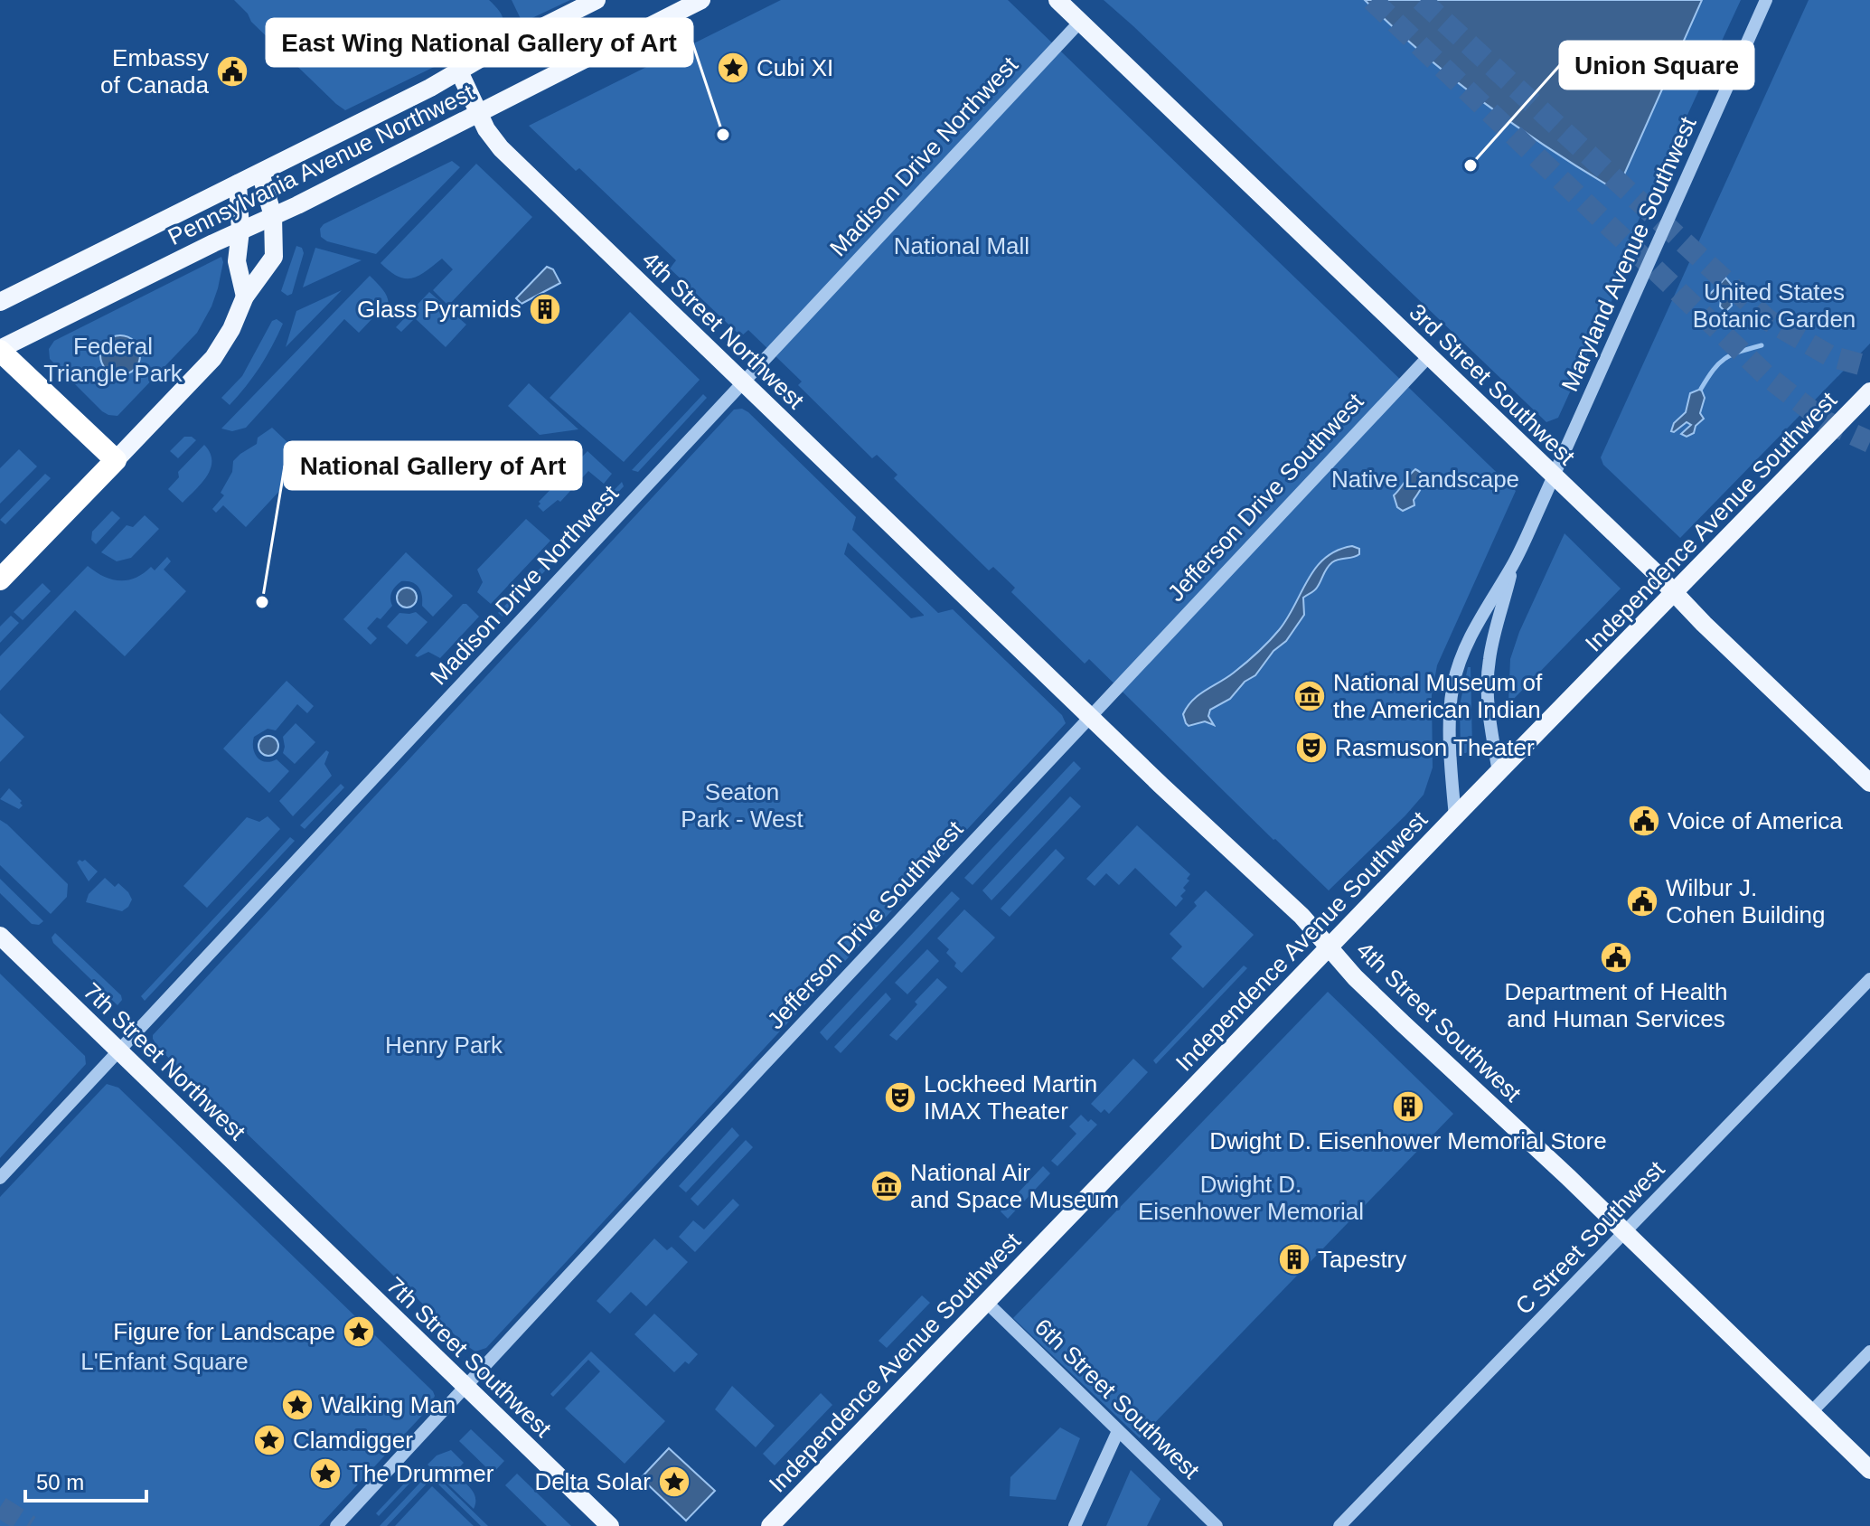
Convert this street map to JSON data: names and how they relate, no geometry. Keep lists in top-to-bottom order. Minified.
{"streets":{"main road":["Pennsylvania Avenue Northwest","4th Street Northwest","3rd Street Southwest","Independence Avenue Southwest","4th Street Southwest","7th Street Northwest","7th Street Southwest"],"street":["Madison Drive Northwest","Maryland Avenue Southwest","Jefferson Drive Southwest","C Street Southwest","6th Street Southwest"]},"crossings":[["Madison Drive Northwest","4th Street Northwest"],["Madison Drive Northwest","3rd Street Southwest"],["Madison Drive Northwest","7th Street Northwest"],["Pennsylvania Avenue Northwest","4th Street Northwest"],["Maryland Avenue Southwest","3rd Street Southwest"],["Maryland Avenue Southwest","Independence Avenue Southwest"],["4th Street Northwest","4th Street Southwest"],["3rd Street Southwest","Jefferson Drive Southwest"],["3rd Street Southwest","Independence Avenue Southwest"],["Jefferson Drive Southwest","4th Street Southwest"],["Jefferson Drive Southwest","7th Street Southwest"],["Independence Avenue Southwest","4th Street Southwest"],["Independence Avenue Southwest","6th Street Southwest"],["4th Street Southwest","C Street Southwest"],["7th Street Northwest","7th Street Southwest"]],"parks":["National Mall","United States Botanic Garden","Federal Triangle Park","Native Landscape","Seaton Park - West","Henry Park","Dwight D. Eisenhower Memorial","L'Enfant Square"],"places":{"place":["Cubi XI","Figure for Landscape","Walking Man","Clamdigger","The Drummer","Delta Solar"],"public building":["Embassy of Canada","Voice of America","Wilbur J. Cohen Building","Department of Health and Human Services"],"other":["East Wing National Gallery of Art","Union Square","National Gallery of Art"],"building":["Glass Pyramids","Dwight D. Eisenhower Memorial Store","Tapestry"],"museum":["National Museum of the American Indian","National Air and Space Museum"],"theatre":["Rasmuson Theater","Lockheed Martin IMAX Theater"]},"scale_bar":"50 m"}
